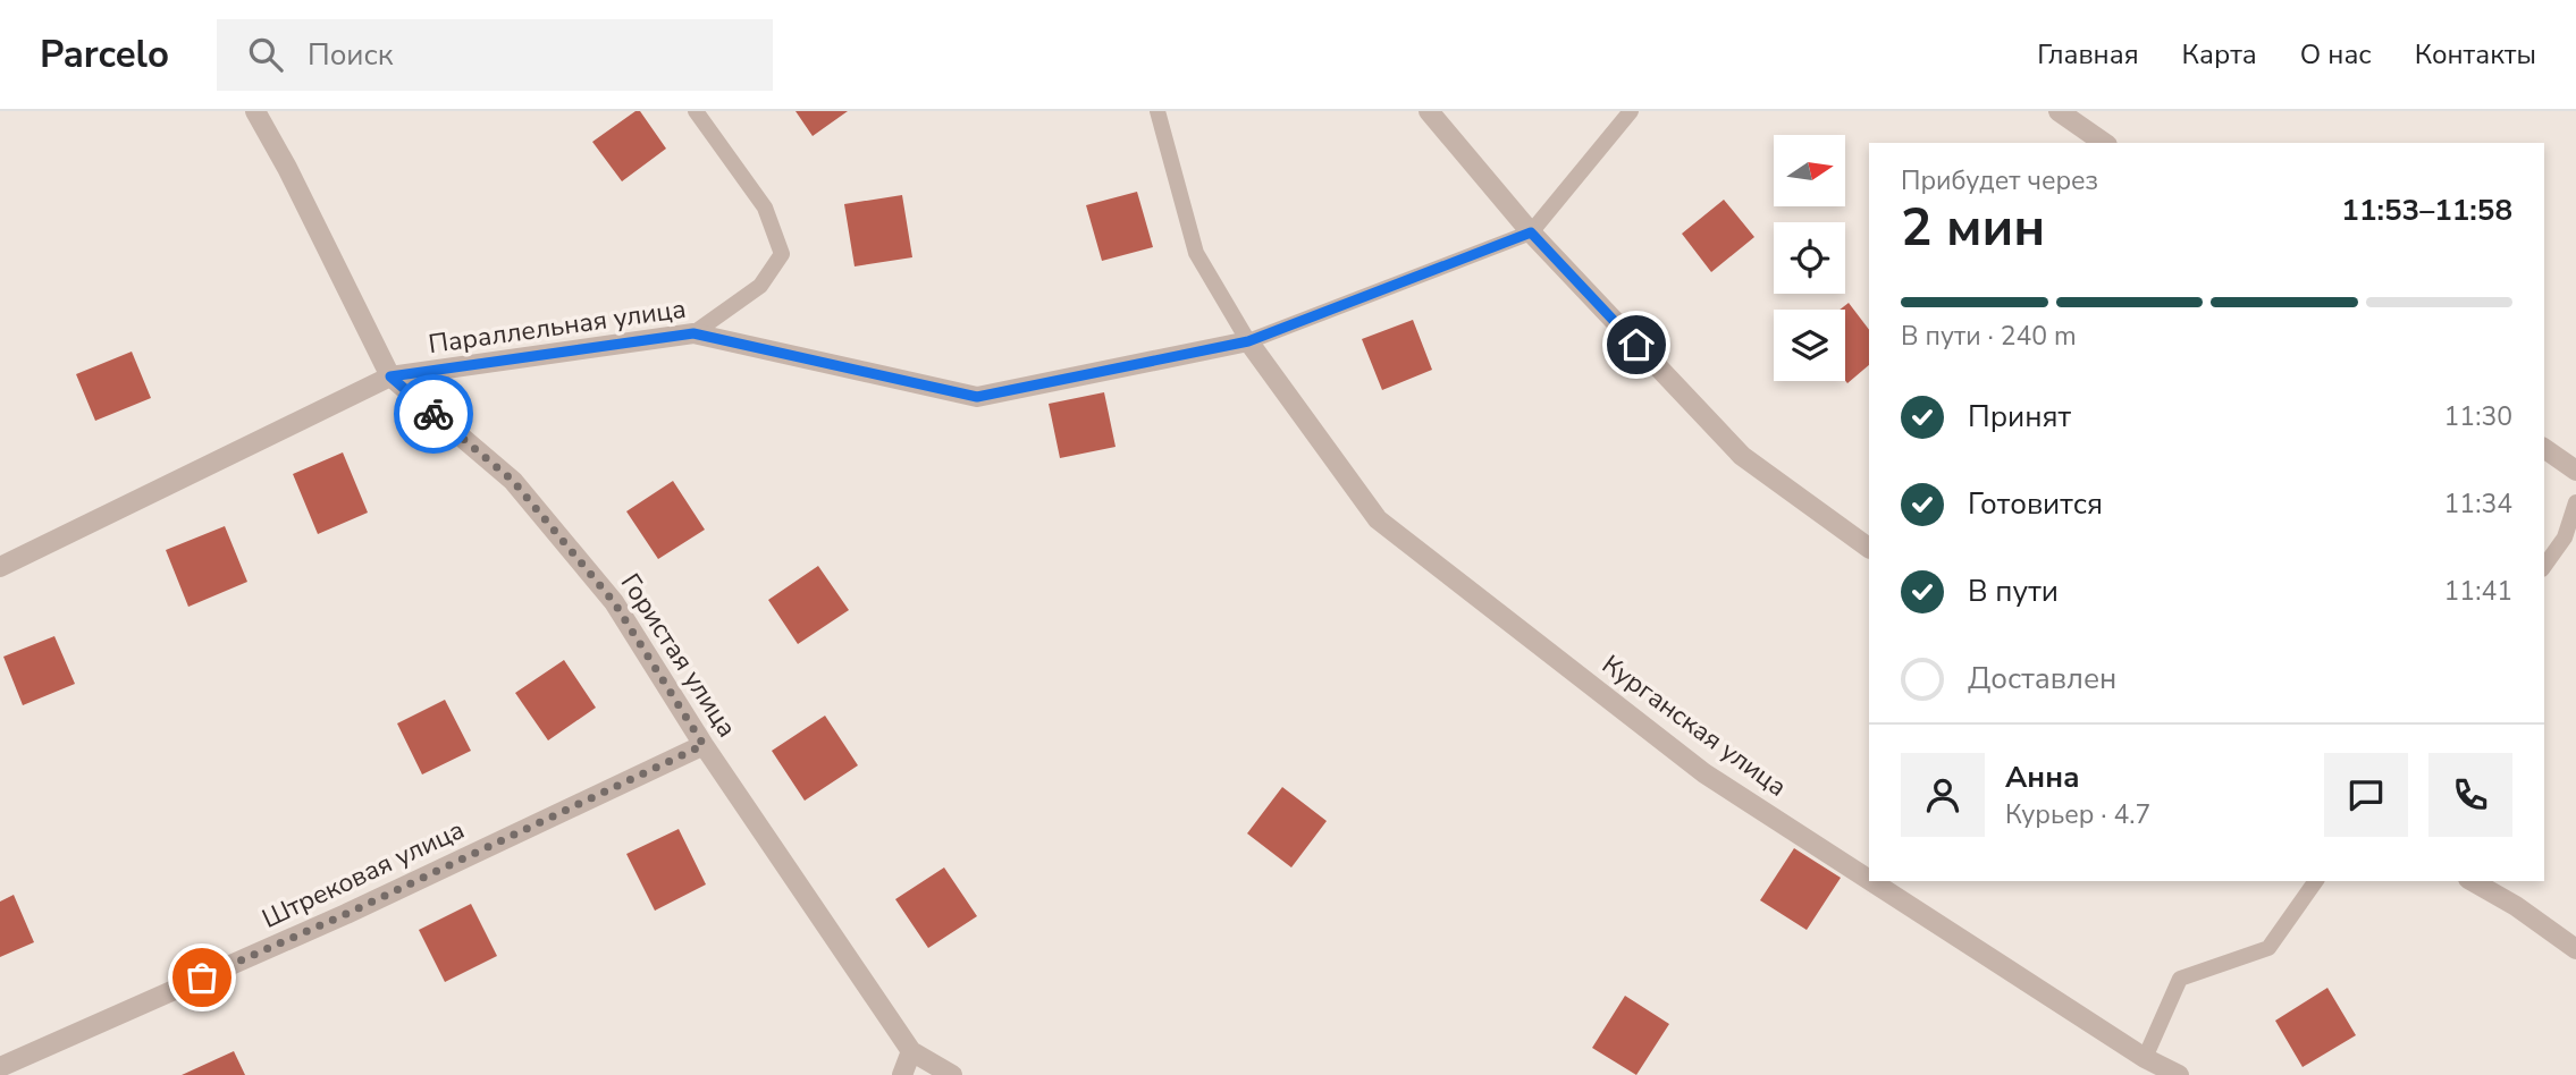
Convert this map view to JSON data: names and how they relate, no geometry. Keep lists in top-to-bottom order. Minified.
{"streets":{"street":["Параллельная улица","Гористая улица","Курганская улица","Штрековая улица"]},"crossings":[["Параллельная улица","Гористая улица"],["Параллельная улица","Курганская улица"],["Гористая улица","Штрековая улица"]],"north":"right","page":{"header":"Parcelo","search":"Поиск","nav":["Главная","Карта","О нас","Контакты"],"heading":["2 мин","Прибудет через","11:53–11:58"],"panel":["Анна","Курьер · 4.7"],"bar":"В пути · 240 m","list":[["Принят","11:30"],["Готовится","11:34"],["В пути","11:41"],"Доставлен"]}}
